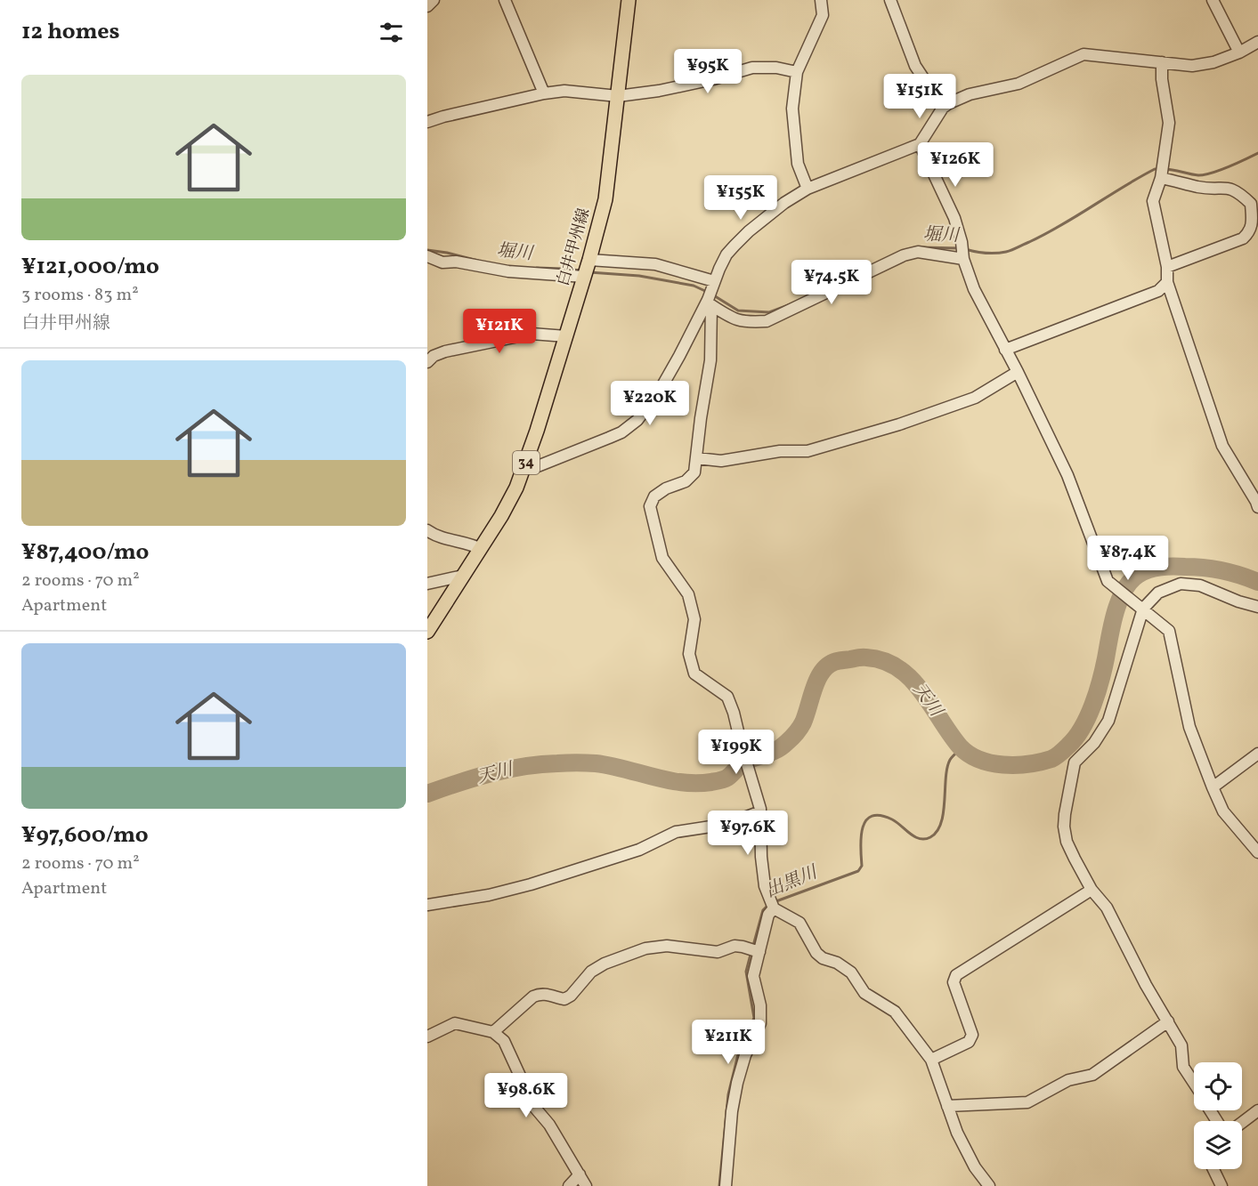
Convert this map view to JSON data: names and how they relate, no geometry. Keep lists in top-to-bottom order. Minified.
{"streets":{"main road":["白井甲州線","34"]},"water":["堀川","天川","出黒川"],"page":{"heading":"12 homes","price":["¥95K","¥151K","¥126K","¥155K","¥74.5K","¥121K","¥220K","¥87.4K","¥199K","¥97.6K","¥211K","¥98.6K"],"list":[{"name":"¥121,000/mo","note":"3 rooms · 83 m² · 白井甲州線"},{"name":"¥87,400/mo","note":"2 rooms · 70 m² · Apartment"},{"name":"¥97,600/mo","note":"2 rooms · 70 m² · Apartment"}]}}
